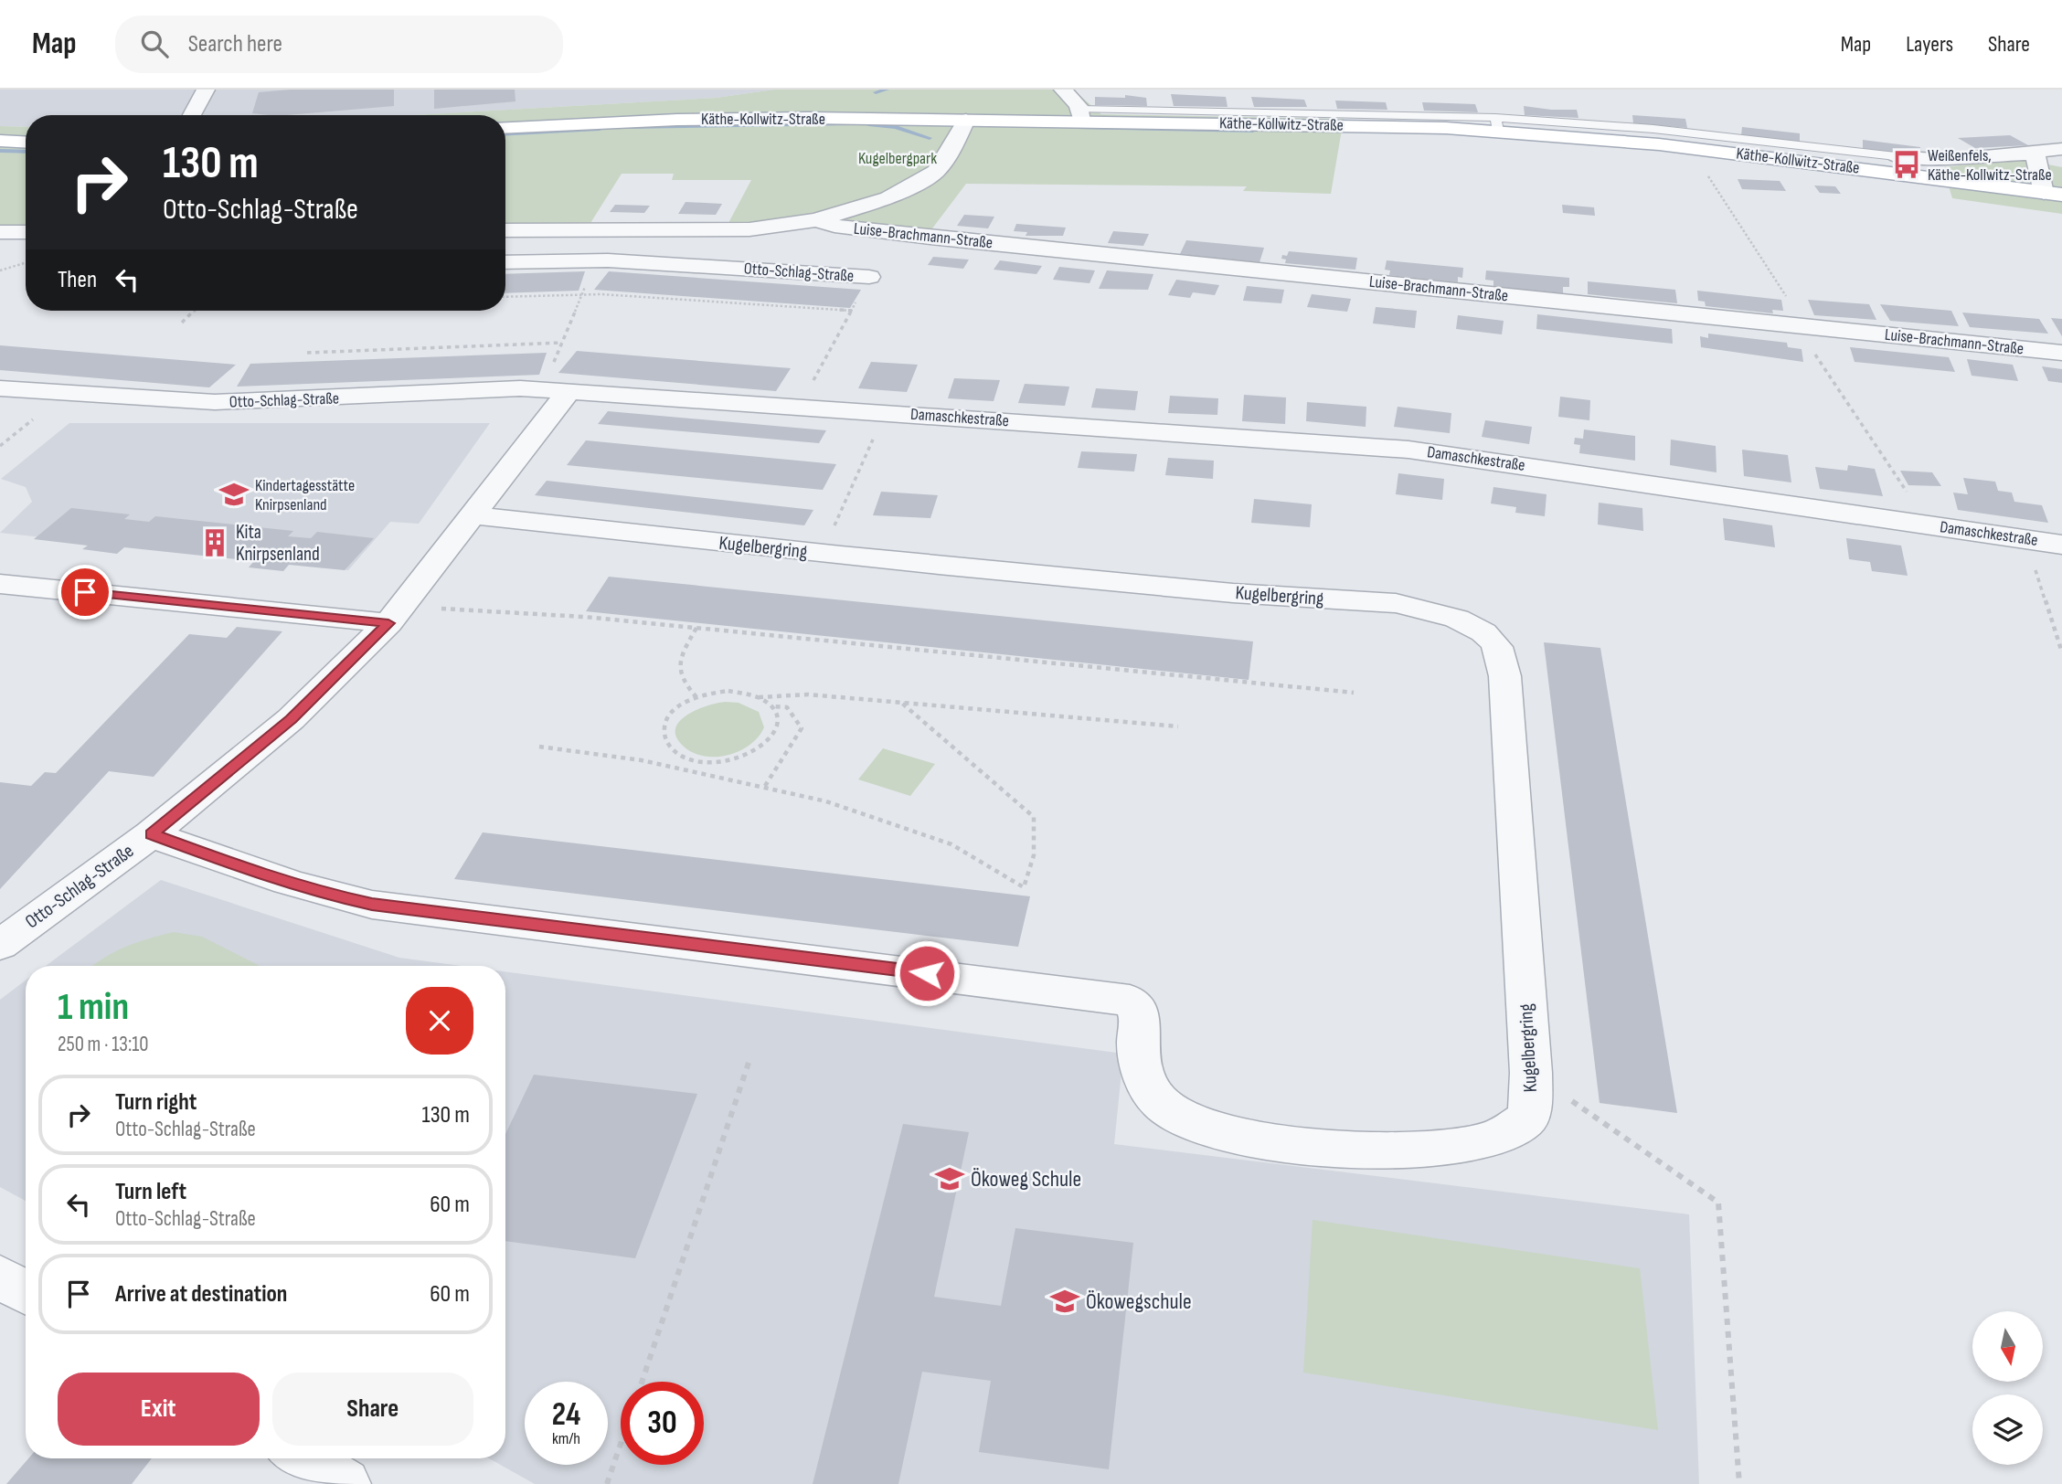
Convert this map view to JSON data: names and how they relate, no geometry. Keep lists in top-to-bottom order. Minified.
{"streets":{"main road":["Käthe-Kollwitz-Straße"],"street":["Luise-Brachmann-Straße","Otto-Schlag-Straße","Damaschkestraße","Kugelbergring"]},"crossings":[["Käthe-Kollwitz-Straße","Luise-Brachmann-Straße"],["Otto-Schlag-Straße","Damaschkestraße"],["Otto-Schlag-Straße","Kugelbergring"]],"parks":["Kugelbergpark"],"places":{"bus stop":["Weißenfels, Käthe-Kollwitz-Straße"],"school or university":["Kindertagesstätte Knirpsenland","Ökoweg Schule","Ökowegschule"],"building":["Kita Knirpsenland"]},"north":"bottom","page":{"header":"Map","search":"Search here","nav":["Map","Layers","Share"],"turn":["130 m","Otto-Schlag-Straße"],"then":"Then","heading":["1 min","250 m · 13:10"],"list":[{"name":"Turn right","note":"Otto-Schlag-Straße","value":"130 m"},{"name":"Turn left","note":"Otto-Schlag-Straße","value":"60 m"},{"name":"Arrive at destination","value":"60 m"}],"buttons":["Exit","Share"],"speed":"24 km/h","limit":"30"}}
